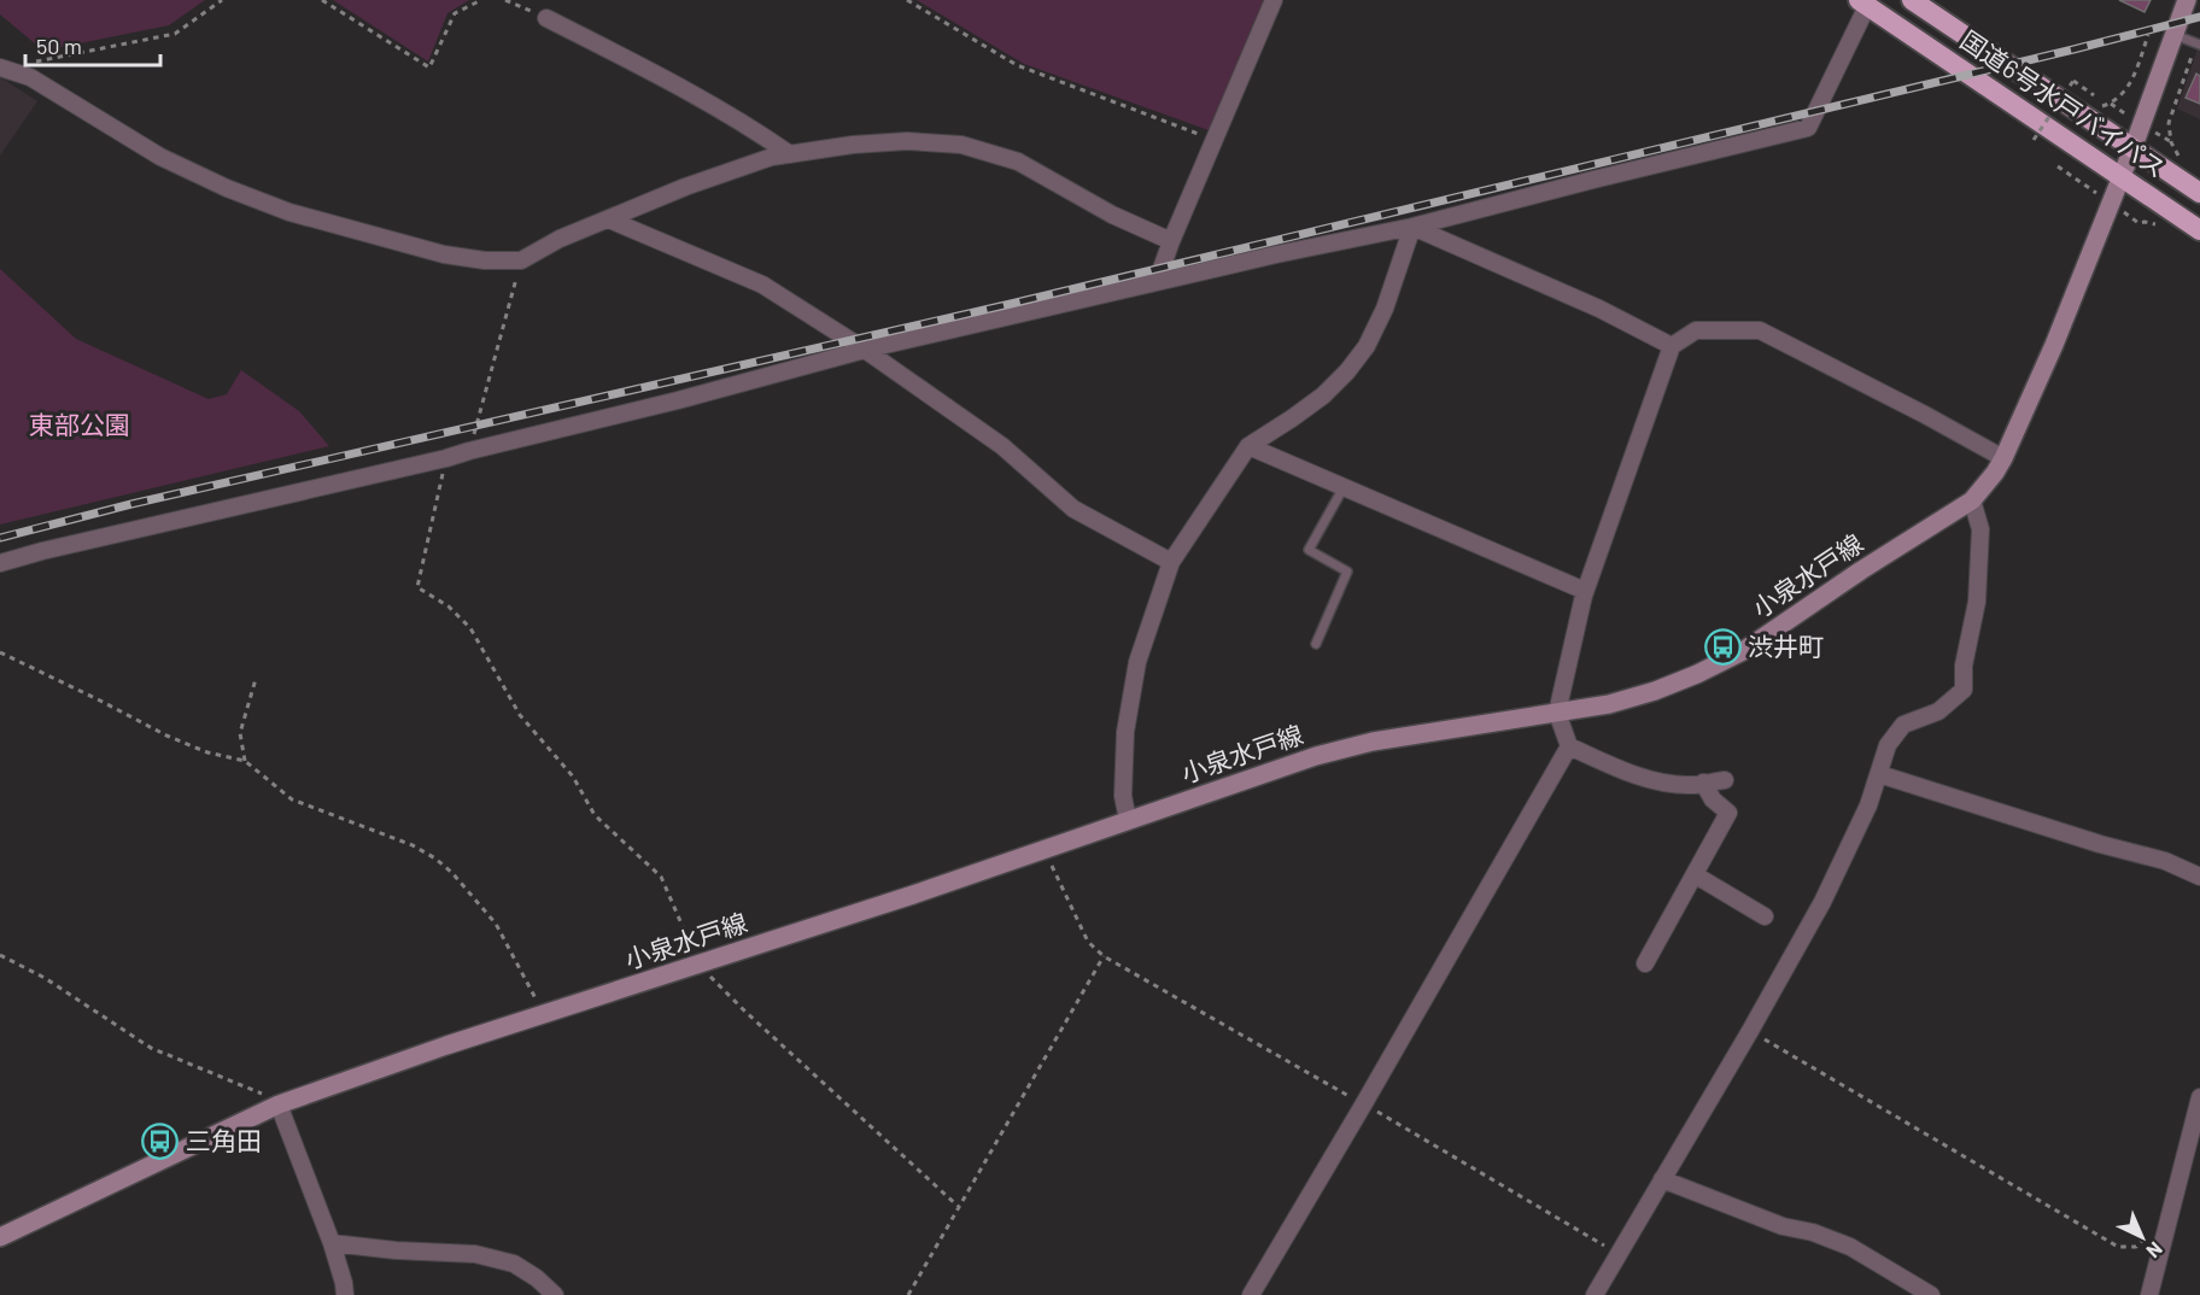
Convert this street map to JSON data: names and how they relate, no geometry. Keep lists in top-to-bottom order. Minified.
{"streets":{"highway":["国道6号水戸バイパス"],"main road":["小泉水戸線"]},"crossings":[["国道6号水戸バイパス","小泉水戸線"]],"parks":["東部公園"],"places":{"bus stop":["渋井町","三角田"]},"scale_bar":"50 m","north":"bottom right"}
